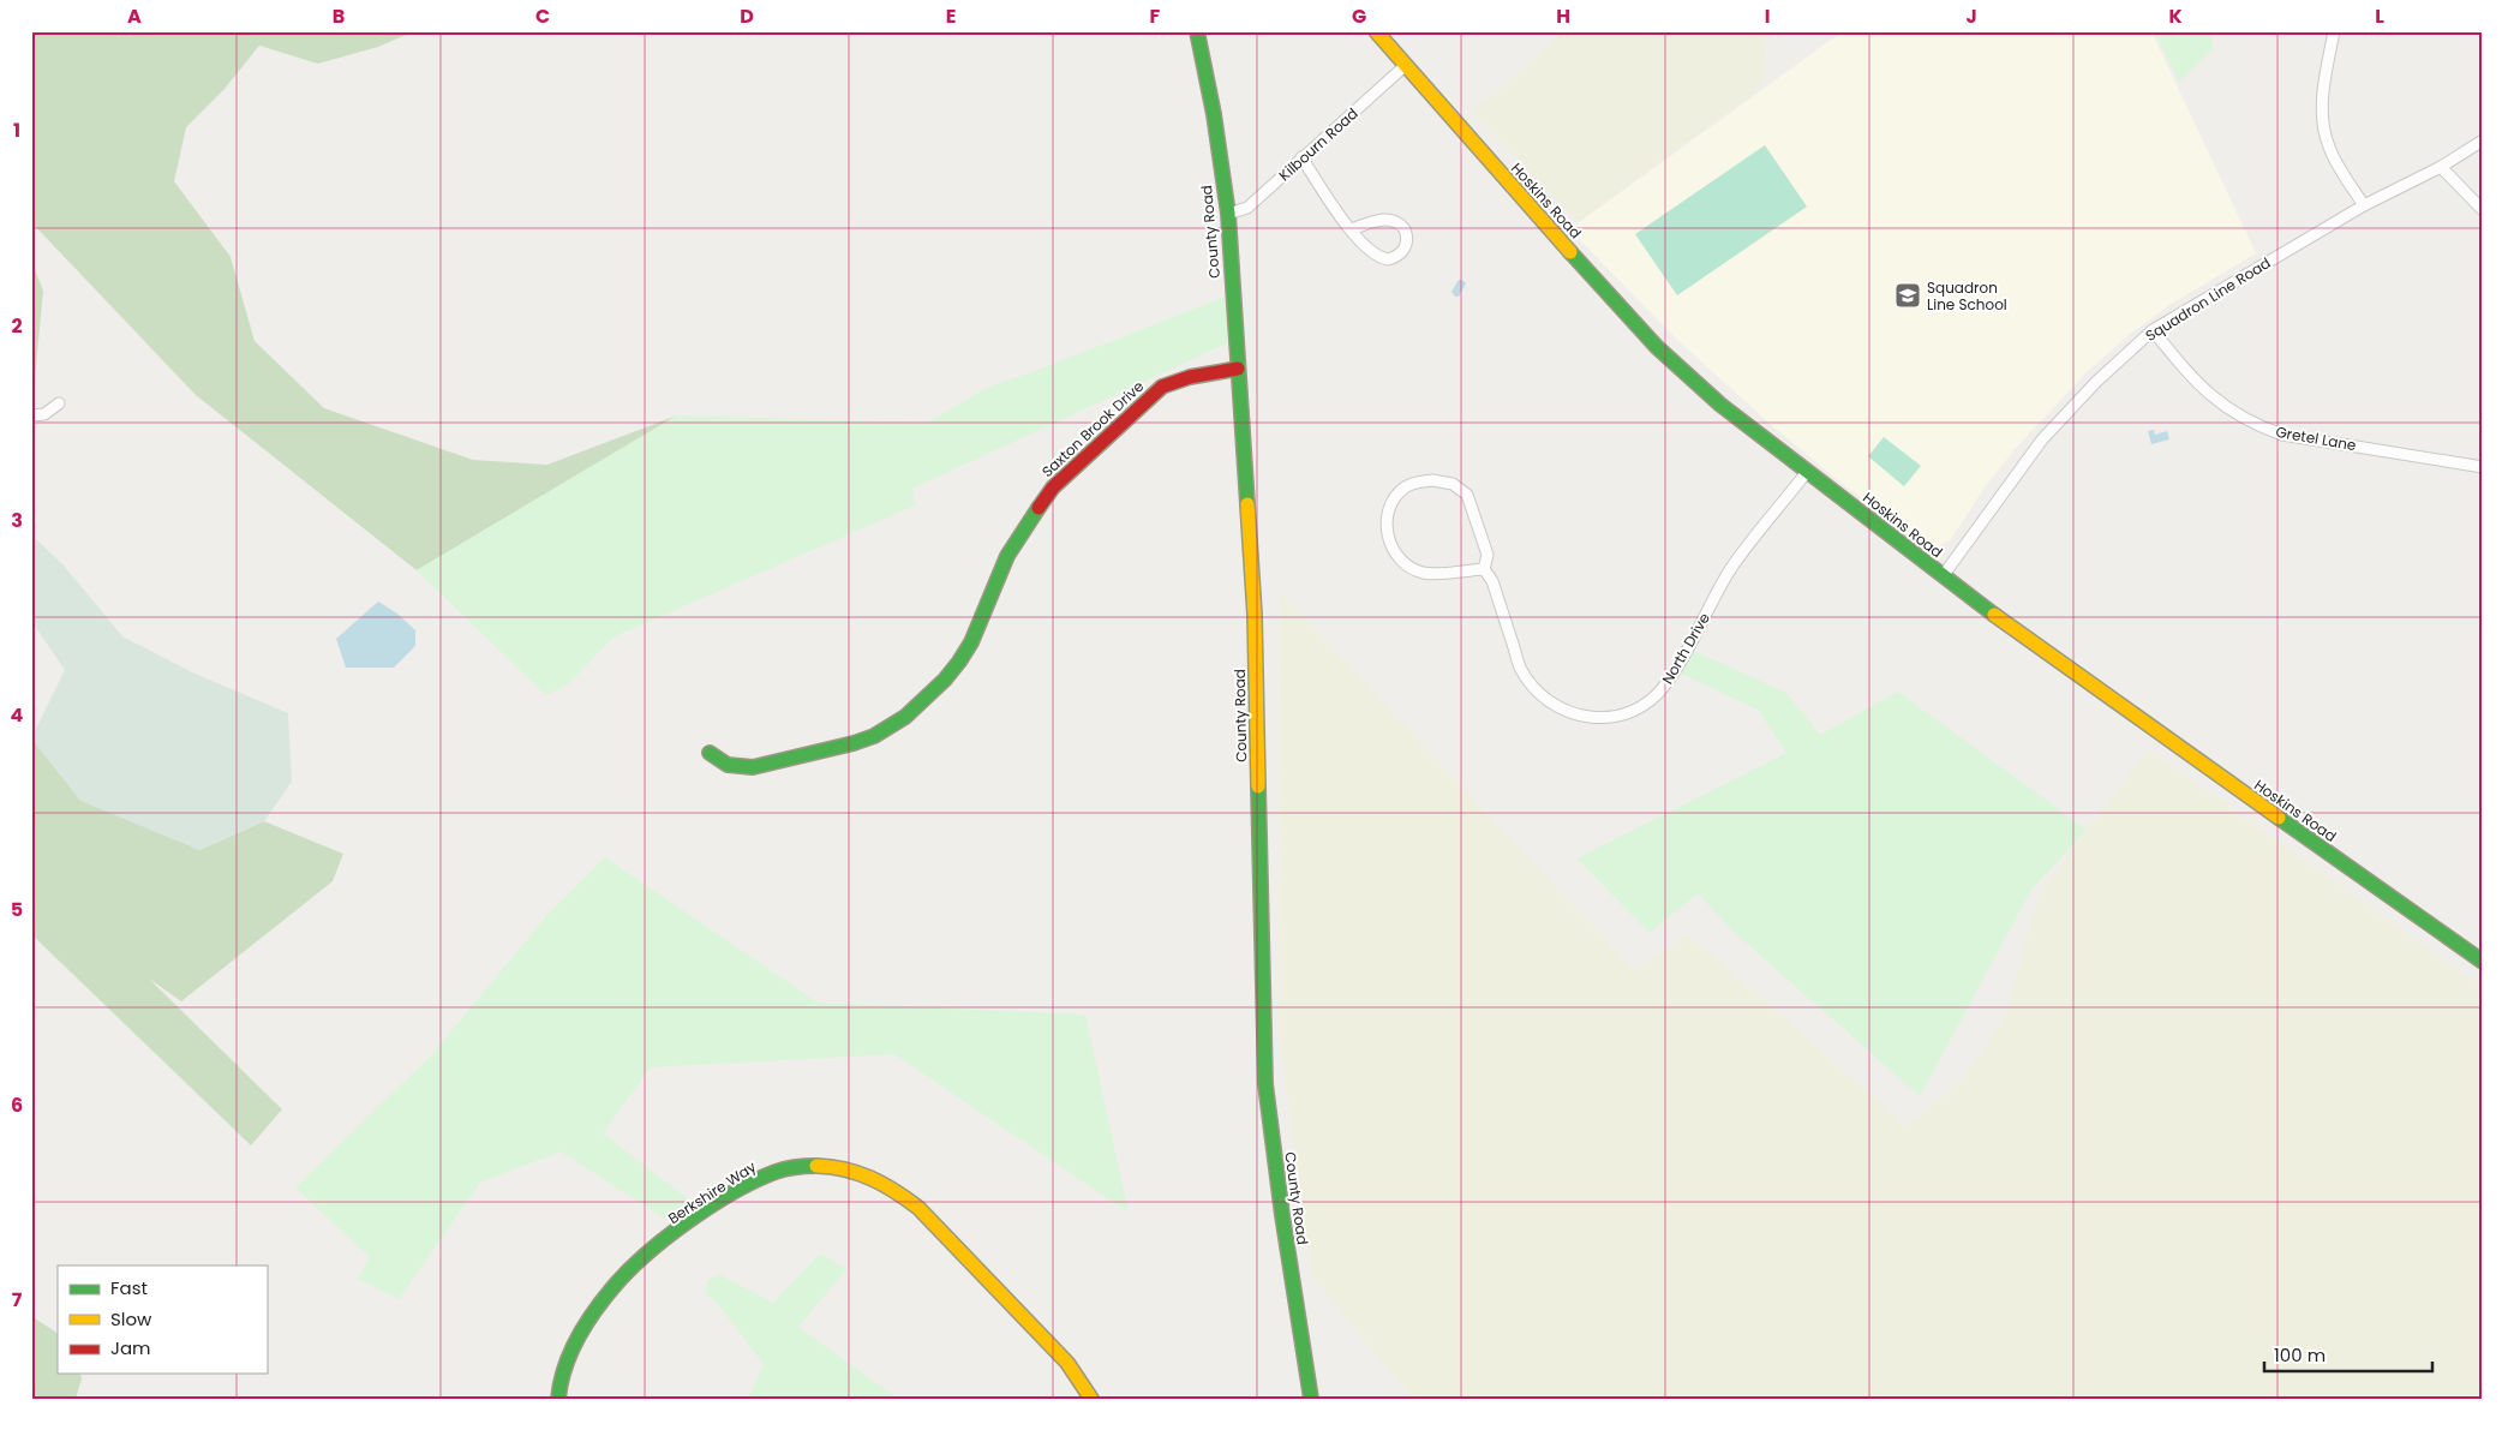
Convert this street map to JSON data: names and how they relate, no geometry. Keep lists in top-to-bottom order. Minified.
{"streets":{"street":["Kilbourn Road","Hoskins Road","County Road","Squadron Line Road","Saxton Brook Drive","Gretel Lane","North Drive","Berkshire Way"]},"crossings":[["Kilbourn Road","Hoskins Road"],["Kilbourn Road","County Road"],["Hoskins Road","Squadron Line Road"],["Hoskins Road","North Drive"],["County Road","Saxton Brook Drive"],["Squadron Line Road","Gretel Lane"]],"places":{"school or university":["Squadron Line School"]},"legend":["Fast","Slow","Jam"],"scale_bar":"100 m","grid":{"columns":["A","B","C","D","E","F","G","H","I","J","K","L"],"rows":["1","2","3","4","5","6","7"]}}
